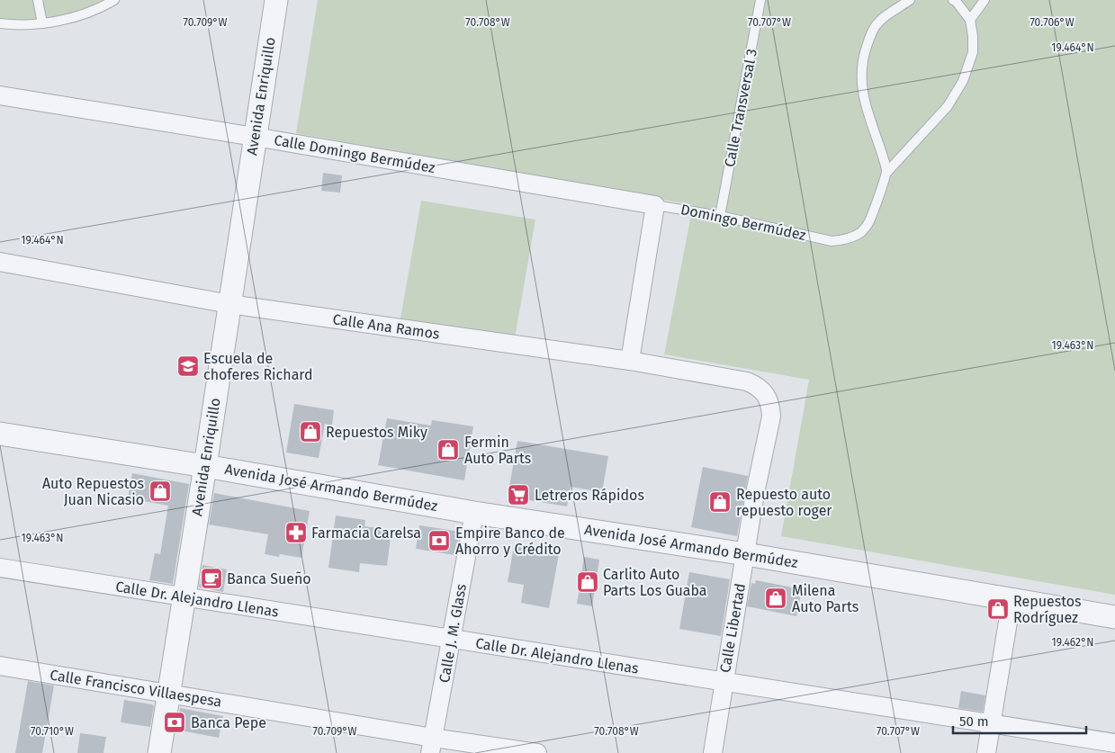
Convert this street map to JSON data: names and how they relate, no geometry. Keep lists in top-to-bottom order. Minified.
{"streets":{"street":["Avenida Enriquillo","Calle Domingo Bermúdez","Calle Ana Ramos","Avenida José Armando Bermúdez","Calle Dr. Alejandro Llenas","Calle Libertad","Calle J. M. Glass","Calle Francisco Villaespesa"],"lane":["Calle Transversal 3","Domingo Bermúdez"]},"crossings":[["Avenida Enriquillo","Calle Domingo Bermúdez"],["Avenida Enriquillo","Calle Ana Ramos"],["Avenida Enriquillo","Avenida José Armando Bermúdez"],["Avenida Enriquillo","Calle Dr. Alejandro Llenas"],["Avenida Enriquillo","Calle Francisco Villaespesa"],["Calle Transversal 3","Domingo Bermúdez"],["Calle Domingo Bermúdez","Domingo Bermúdez"],["Calle Ana Ramos","Calle Libertad"],["Avenida José Armando Bermúdez","Calle Libertad"],["Avenida José Armando Bermúdez","Calle J. M. Glass"],["Calle Dr. Alejandro Llenas","Calle Libertad"],["Calle Dr. Alejandro Llenas","Calle J. M. Glass"],["Calle J. M. Glass","Calle Francisco Villaespesa"]],"places":{"school or university":["Escuela de choferes Richard"],"shop":["Repuestos Miky","Fermin Auto Parts","Auto Repuestos Juan Nicasio","Repuesto auto repuesto roger","Carlito Auto Parts Los Guaba","Milena Auto Parts","Repuestos Rodríguez"],"supermarket":["Letreros Rápidos"],"pharmacy":["Farmacia Carelsa"],"bank":["Empire Banco de Ahorro y Crédito","Banca Pepe"],"cafe":["Banca Sueño"]},"scale_bar":"50 m","coordinates":["70.709°W","70.708°W","70.707°W","70.706°W","19.464°N","19.463°N","19.462°N","70.710°W"]}
